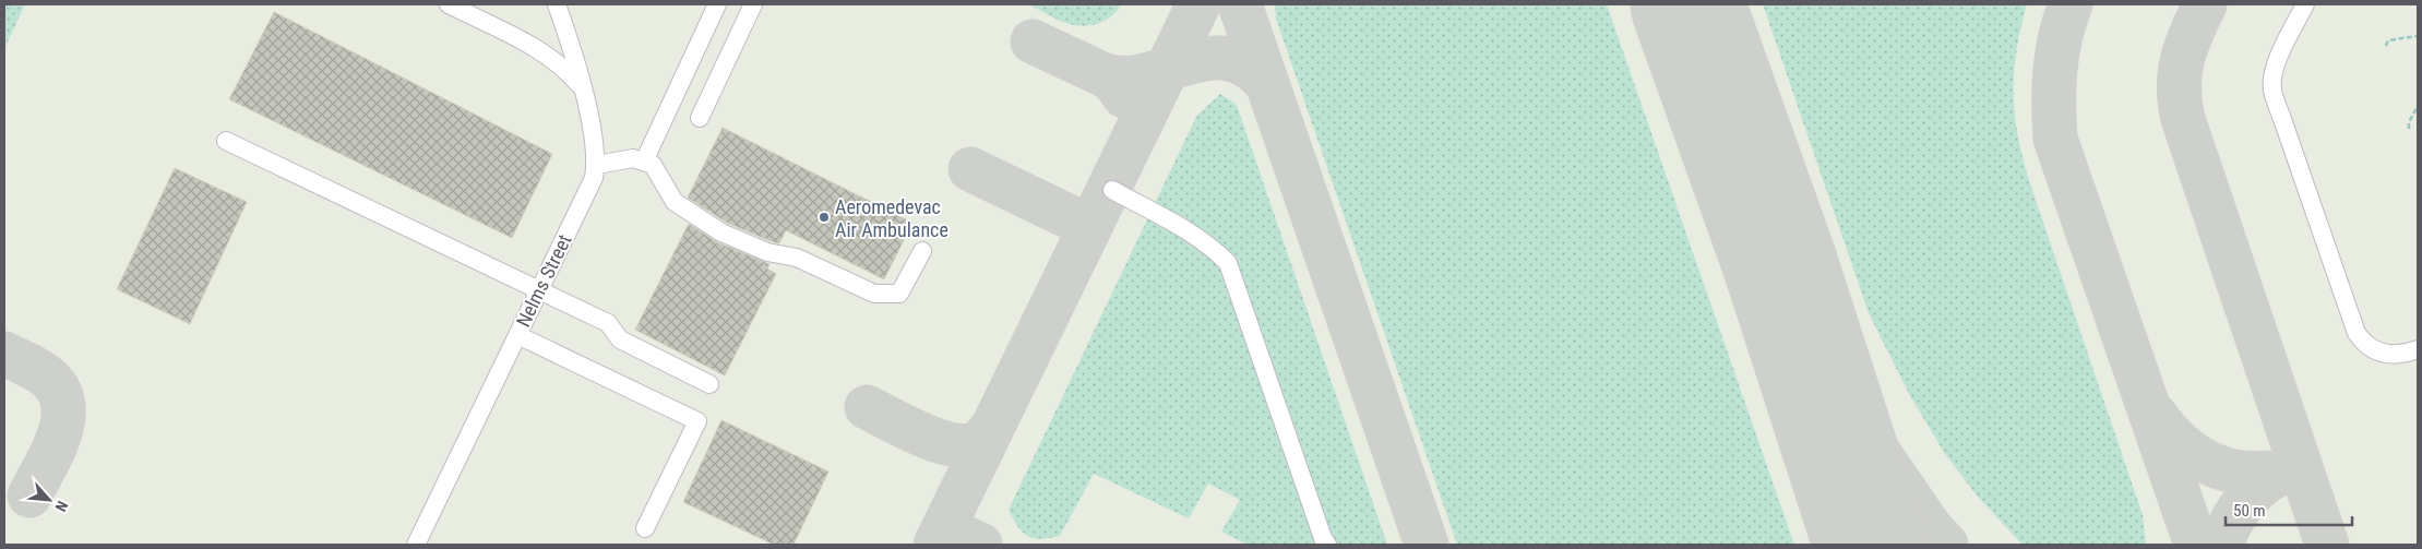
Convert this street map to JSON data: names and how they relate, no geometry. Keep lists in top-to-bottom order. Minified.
{"streets":{"lane":["Nelms Street"]},"places":["Aeromedevac Air Ambulance"],"scale_bar":"50 m","north":"bottom right"}
